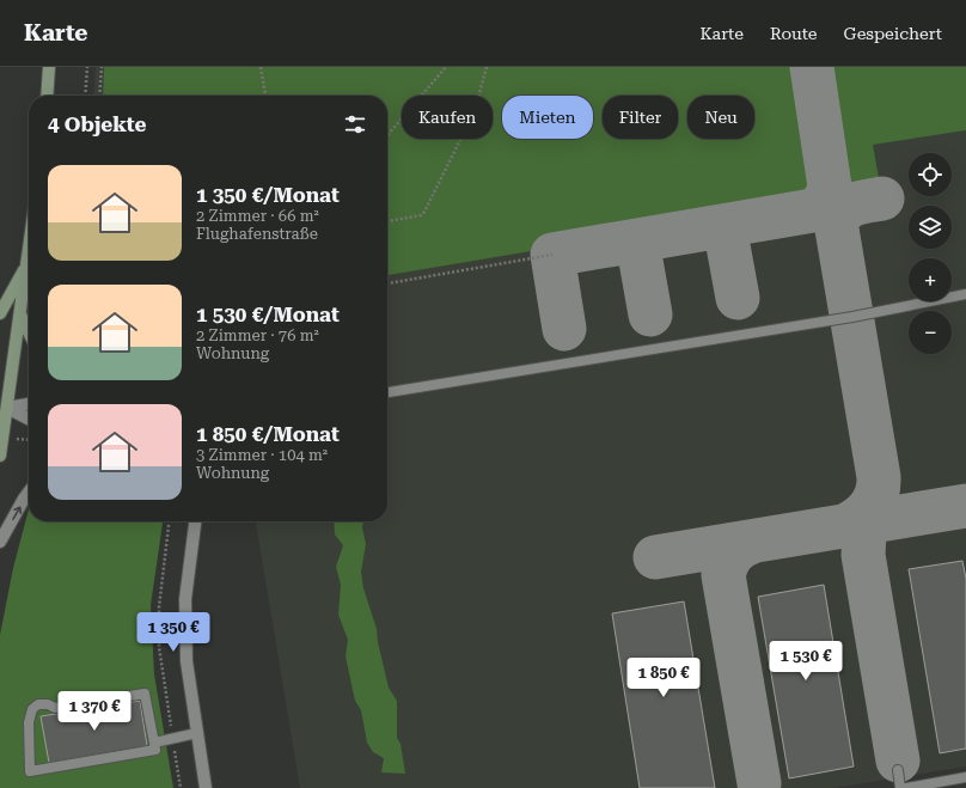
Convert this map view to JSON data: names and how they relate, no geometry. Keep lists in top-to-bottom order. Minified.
{"page":{"header":"Karte","nav":["Karte","Route","Gespeichert"],"chip":["Kaufen","Mieten","Filter","Neu"],"heading":"4 Objekte","map_buttons":["+","−"],"list":[{"name":"1 350 €/Monat","note":"2 Zimmer · 66 m² · Flughafenstraße"},{"name":"1 530 €/Monat","note":"2 Zimmer · 76 m² · Wohnung"},{"name":"1 850 €/Monat","note":"3 Zimmer · 104 m² · Wohnung"}],"price":["1 350 €","1 530 €","1 850 €","1 370 €"]}}
